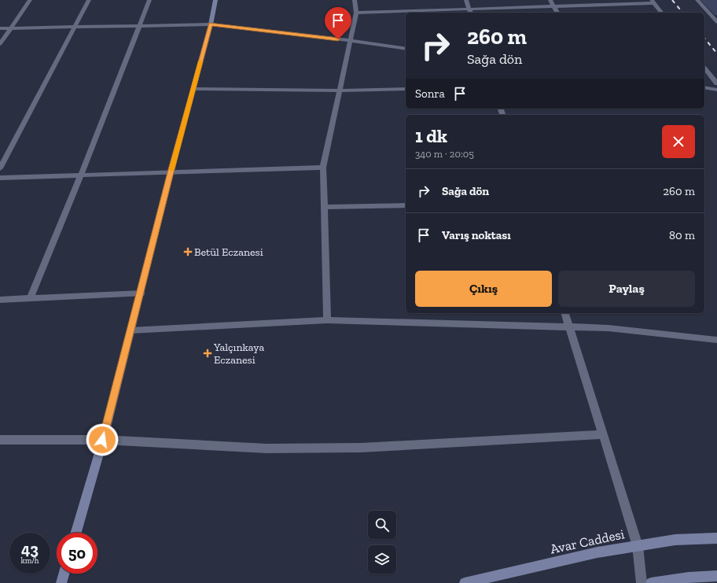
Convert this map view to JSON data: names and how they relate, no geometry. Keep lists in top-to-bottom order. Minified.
{"streets":{"main road":["Avar Caddesi"]},"places":{"health":["Betül Eczanesi","Yalçınkaya Eczanesi"]},"page":{"turn":["260 m","Sağa dön"],"then":"Sonra","heading":["1 dk","340 m · 20:05"],"list":[{"name":"Sağa dön","value":"260 m"},{"name":"Varış noktası","value":"80 m"}],"buttons":["Çıkış","Paylaş"],"speed":"43 km/h","limit":"50"}}
